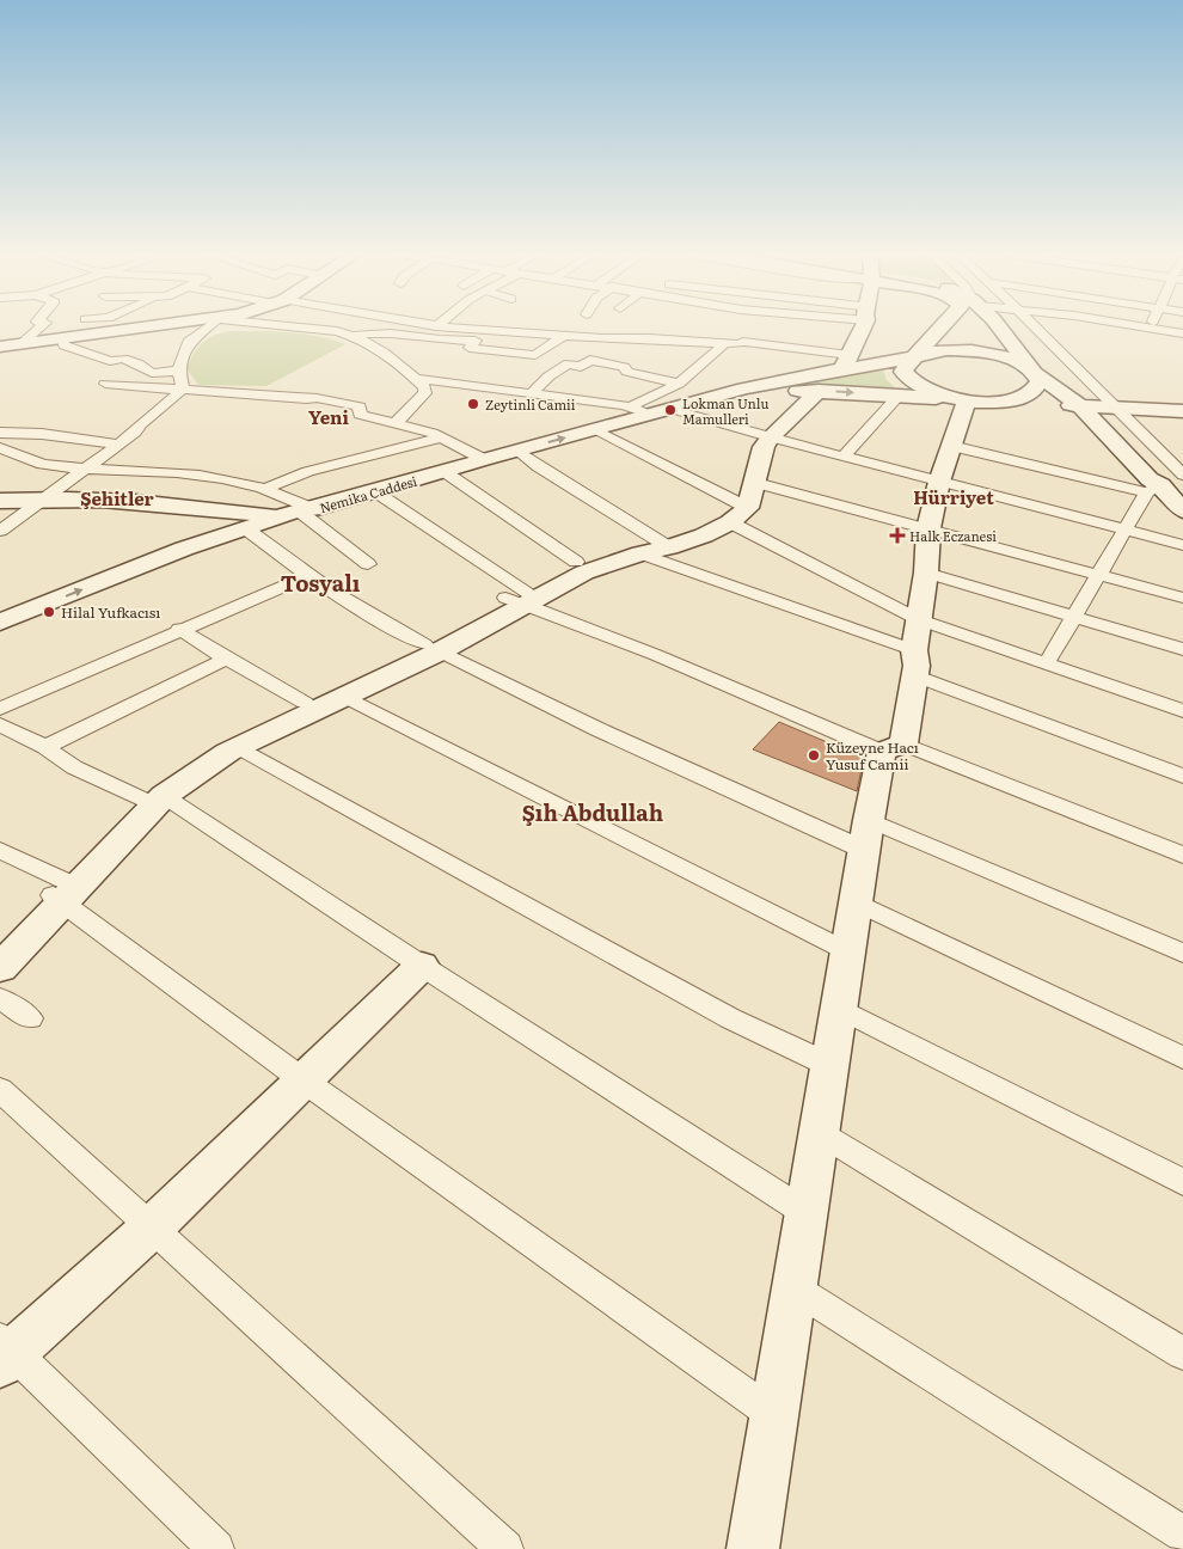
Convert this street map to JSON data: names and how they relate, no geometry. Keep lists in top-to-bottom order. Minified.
{"streets":{"main road":["Nemika Caddesi"]},"districts":["Yeni","Hürriyet","Şehitler","Tosyalı","Şıh Abdullah"],"places":{"other":["Zeytinli Camii","Lokman Unlu Mamulleri","Hilal Yufkacısı","Küzeyne Hacı Yusuf Camii"],"health":["Halk Eczanesi"]}}
